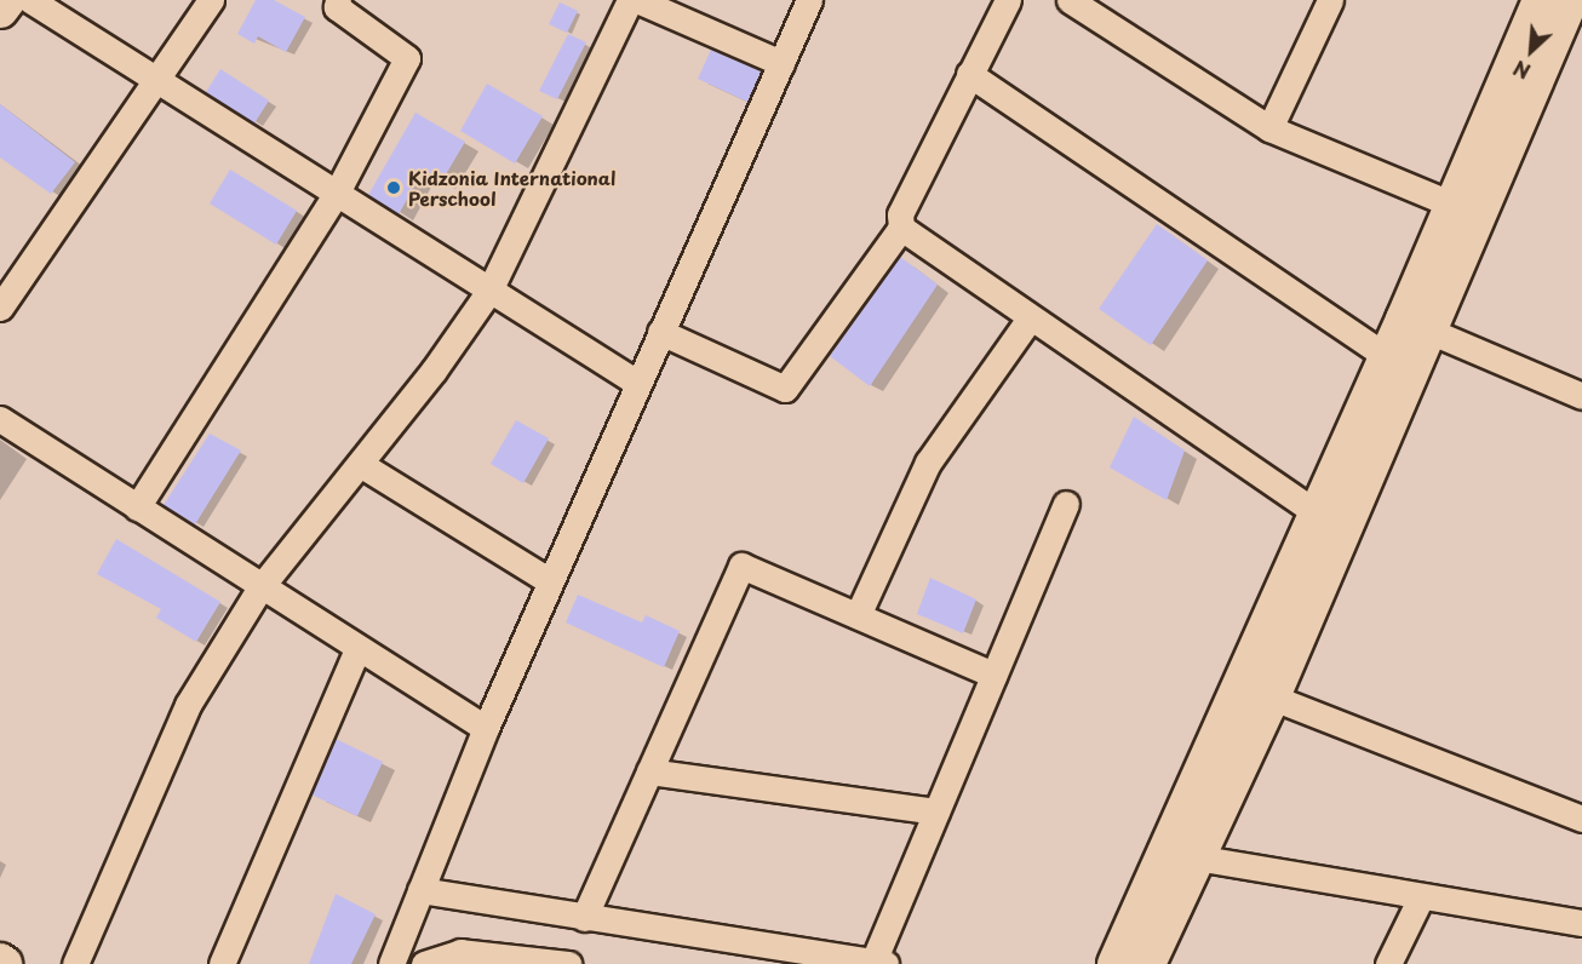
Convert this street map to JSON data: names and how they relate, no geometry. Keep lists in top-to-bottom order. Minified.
{"places":["Kidzonia International Perschool"],"north":"bottom left"}
